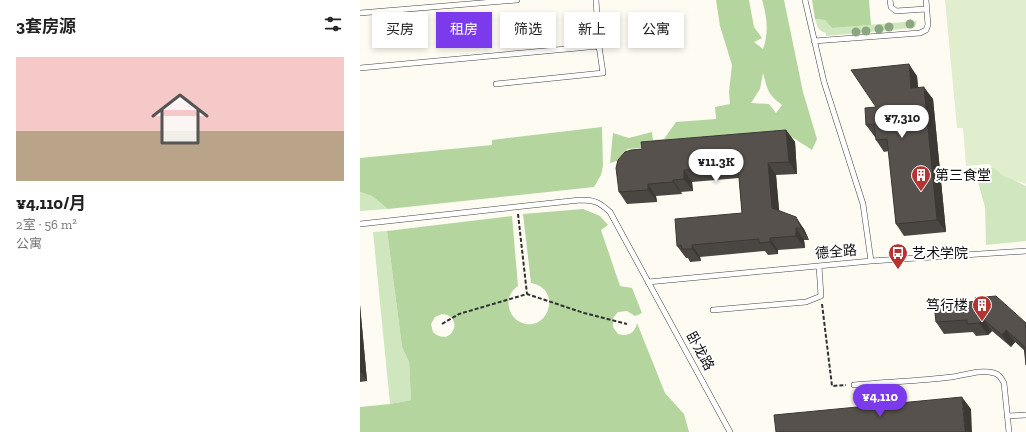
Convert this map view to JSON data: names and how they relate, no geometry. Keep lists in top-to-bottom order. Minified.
{"streets":{"lane":["德全路","卧龙路"]},"crossings":[["德全路","卧龙路"]],"places":{"building":["第三食堂","笃行楼"],"bus stop":["艺术学院"]},"page":{"heading":"3套房源","chip":["买房","租房","筛选","新上","公寓"],"list":[{"name":"¥4,110/月","note":"2室 · 56 m² · 公寓"}],"price":["¥7,310","¥11.3K","¥4,110"]}}
